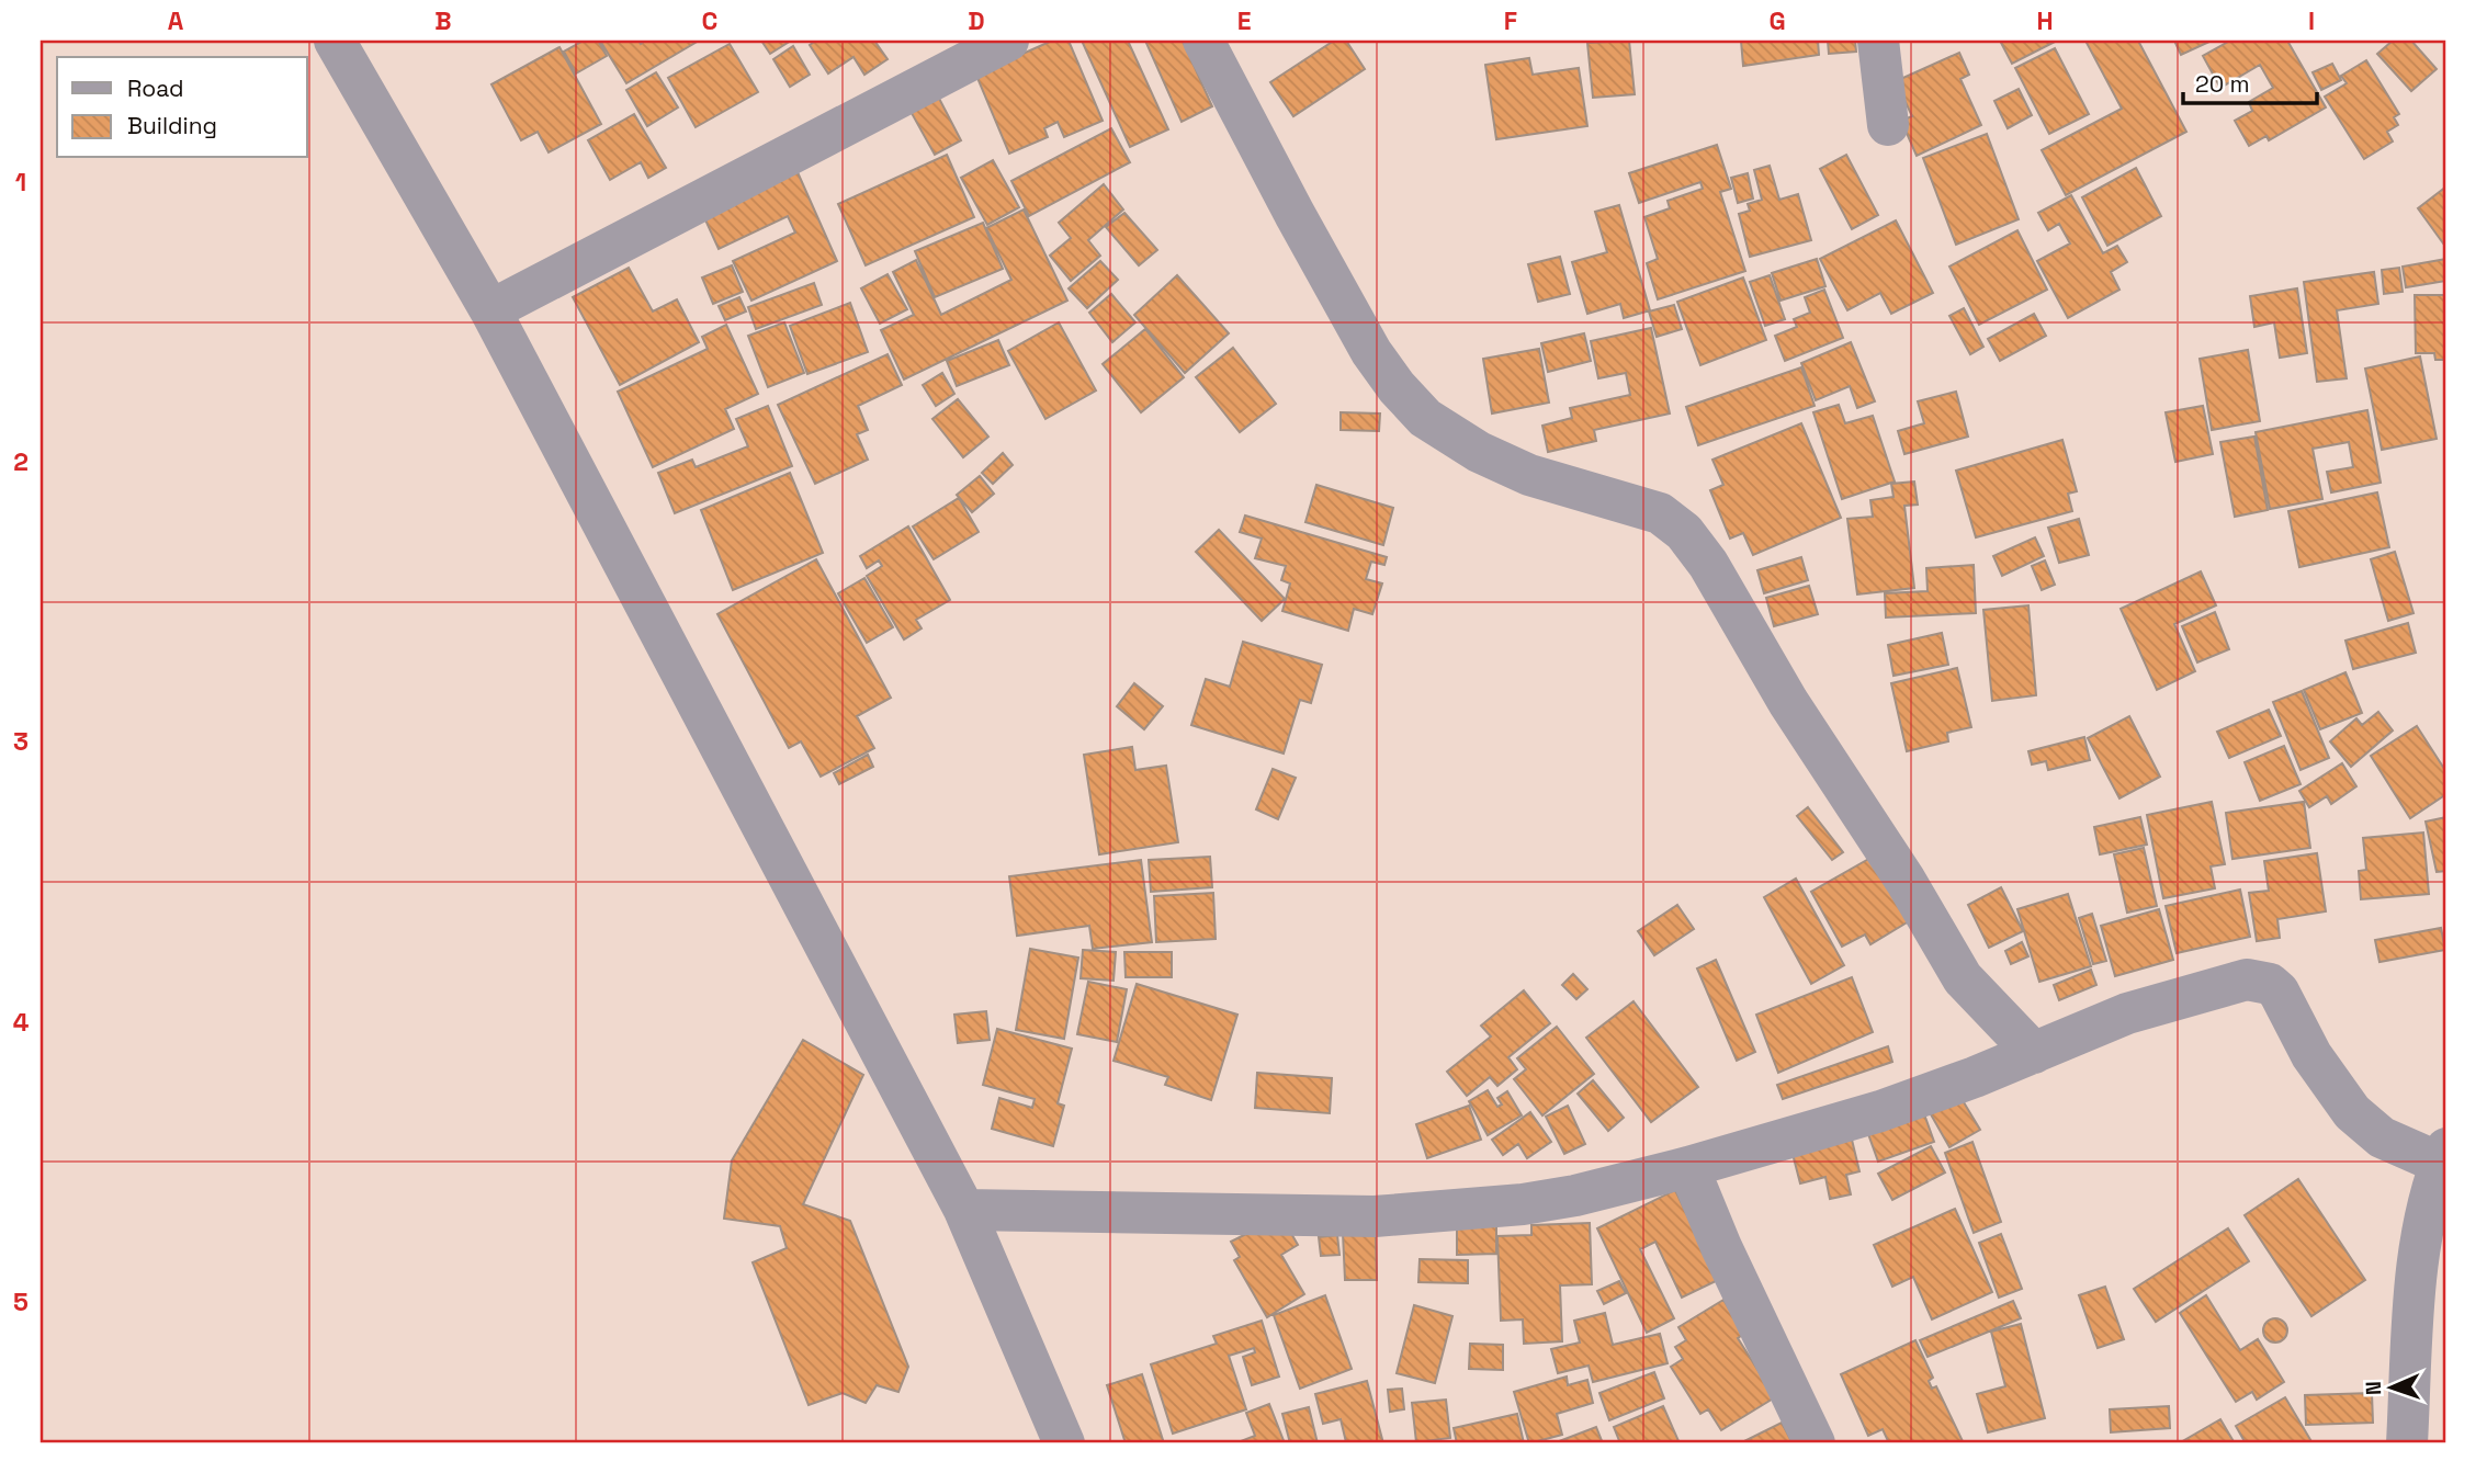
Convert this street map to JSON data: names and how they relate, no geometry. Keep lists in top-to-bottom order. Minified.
{"legend":["Road","Building"],"scale_bar":"20 m","north":"left","grid":{"columns":["A","B","C","D","E","F","G","H","I"],"rows":["1","2","3","4","5"]}}
